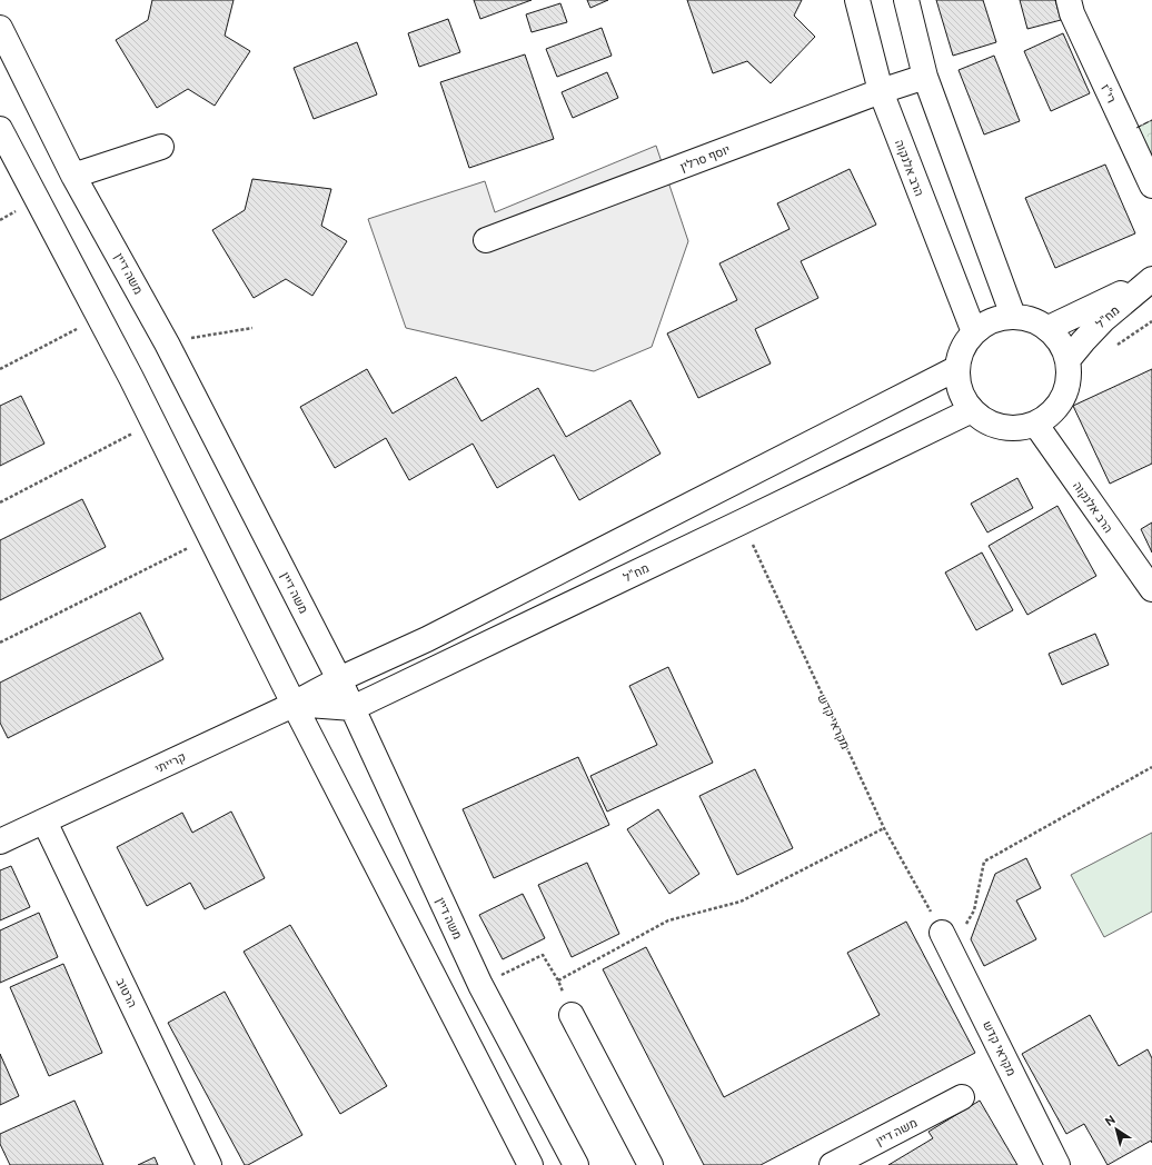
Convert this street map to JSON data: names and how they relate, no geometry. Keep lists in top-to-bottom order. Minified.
{"streets":{"street":["רי\"ז","יוסף סרלין","הרב אלנקוה","משה דיין","מח\"ל","מקראי קדש","קרייתי","הרטוב"]},"crossings":[["יוסף סרלין","הרב אלנקוה"],["הרב אלנקוה","מח\"ל"],["משה דיין","מח\"ל"],["משה דיין","קרייתי"],["מח\"ל","מקראי קדש"],["מח\"ל","קרייתי"],["קרייתי","הרטוב"]],"north":"top left"}
